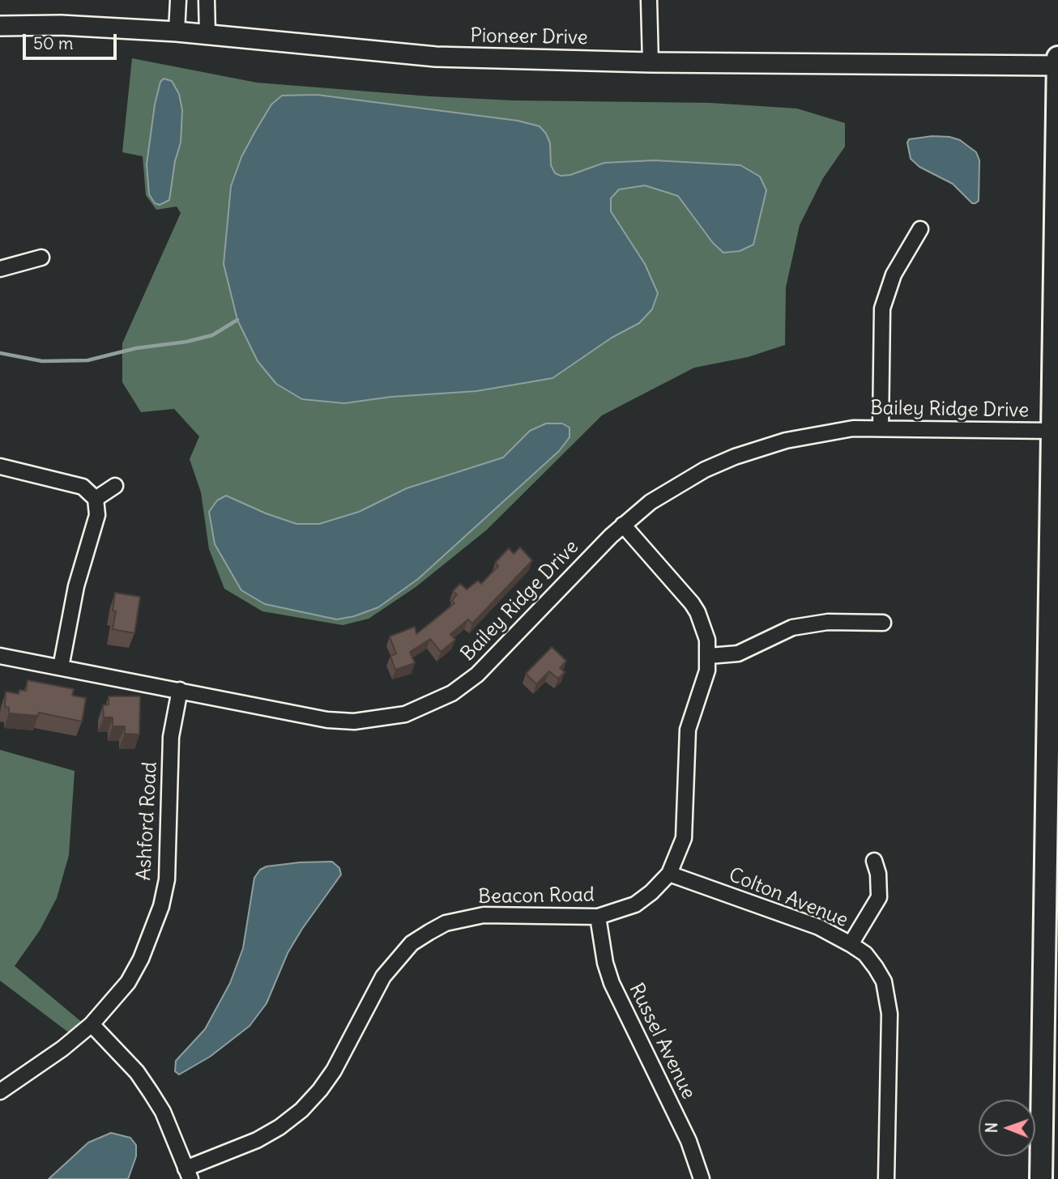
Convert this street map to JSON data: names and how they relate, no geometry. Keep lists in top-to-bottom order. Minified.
{"streets":{"street":["Pioneer Drive","Bailey Ridge Drive","Ashford Road","Beacon Road","Colton Avenue","Russel Avenue"]},"crossings":[["Bailey Ridge Drive","Ashford Road"],["Bailey Ridge Drive","Beacon Road"],["Beacon Road","Colton Avenue"],["Beacon Road","Russel Avenue"]],"scale_bar":"50 m","north":"left"}
